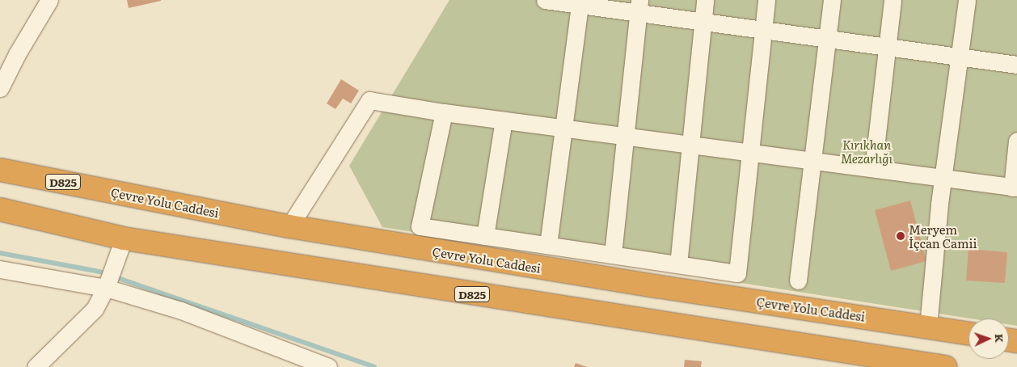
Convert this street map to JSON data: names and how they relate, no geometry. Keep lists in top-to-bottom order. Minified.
{"streets":{"highway":["D825","Çevre Yolu Caddesi"]},"parks":["Kırıkhan Mezarlığı"],"places":["Meryem İçcan Camii"],"north":"right"}
